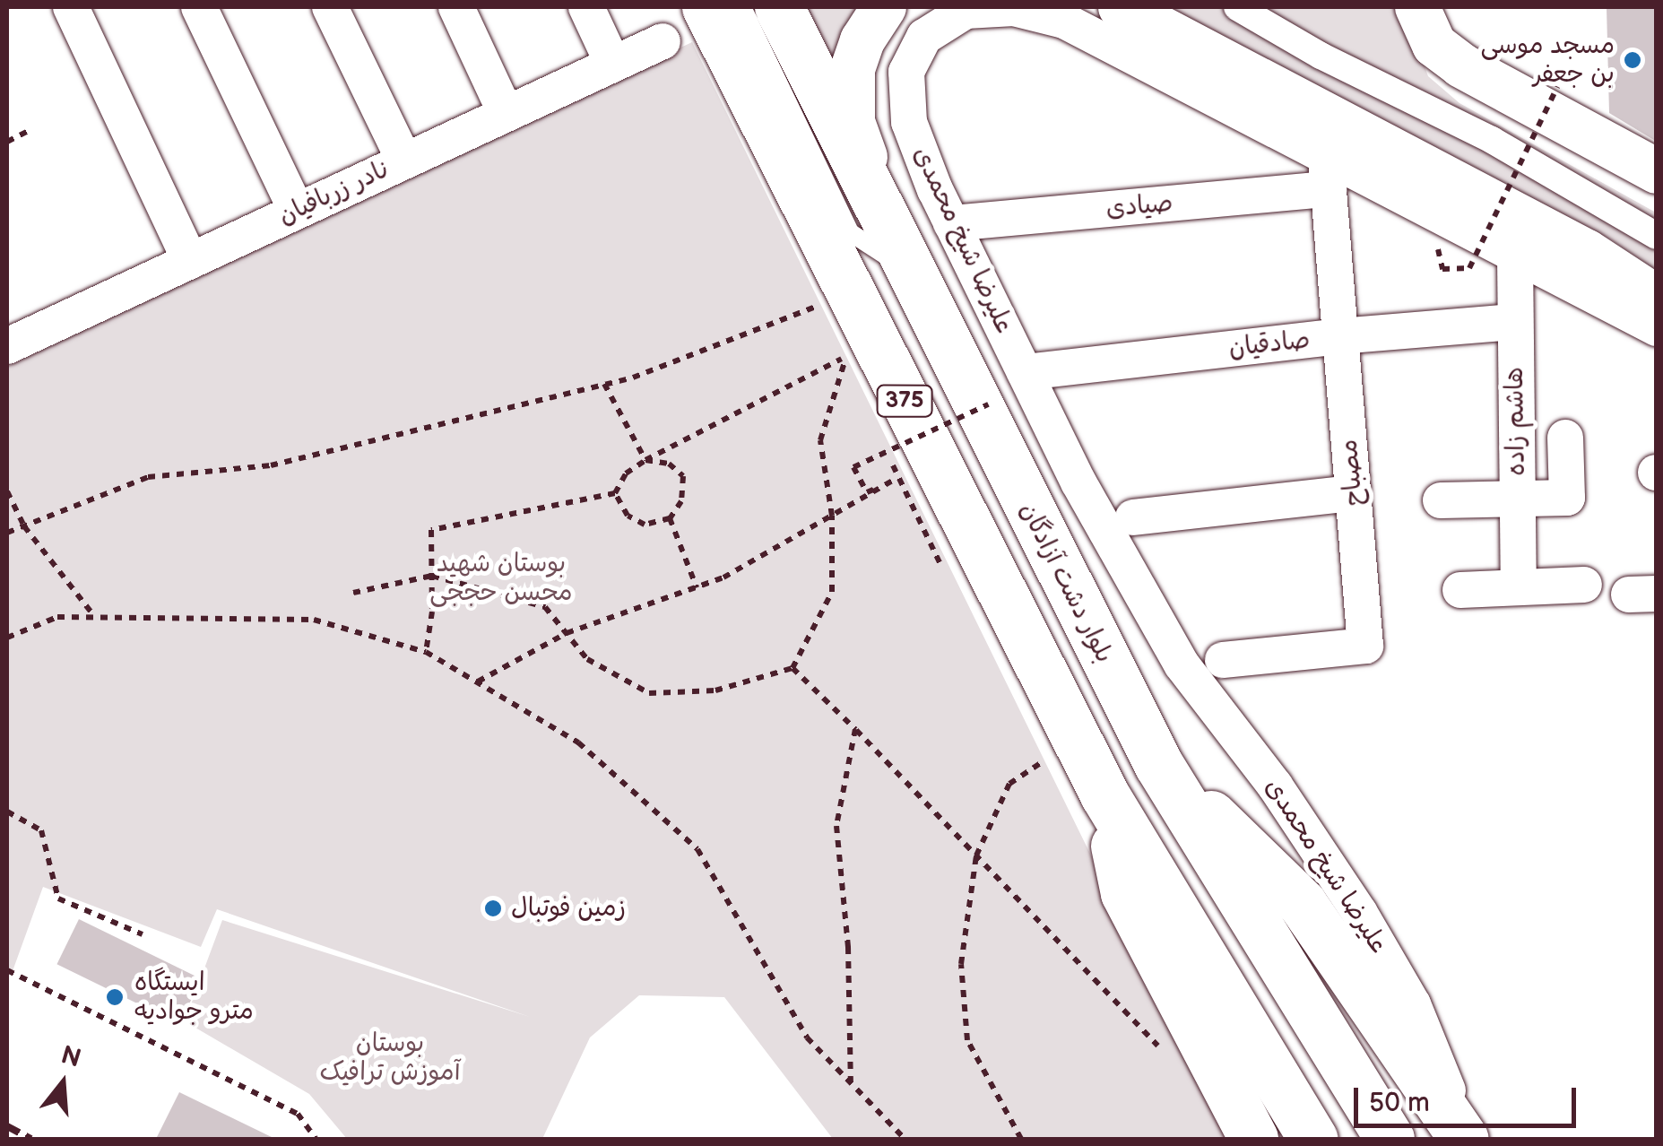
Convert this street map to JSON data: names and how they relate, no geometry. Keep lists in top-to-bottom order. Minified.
{"streets":{"main road":["375","بلوار دشت آزادگان"],"street":["نادر زربافیان","صیادی","علیرضا شیخ محمدی","صادقیان","هاشم زاده","مصباح"]},"crossings":[["صیادی","علیرضا شیخ محمدی"],["صیادی","مصباح"],["علیرضا شیخ محمدی","صادقیان"],["علیرضا شیخ محمدی","هاشم زاده"],["علیرضا شیخ محمدی","مصباح"],["صادقیان","هاشم زاده"],["صادقیان","مصباح"]],"parks":["بوستان شهید محسن حججی","بوستان آموزش ترافیک"],"places":["مسجد موسی بن جعفر","زمین فوتبال","ایستگاه مترو جوادیه"],"scale_bar":"50 m","north":"top"}
